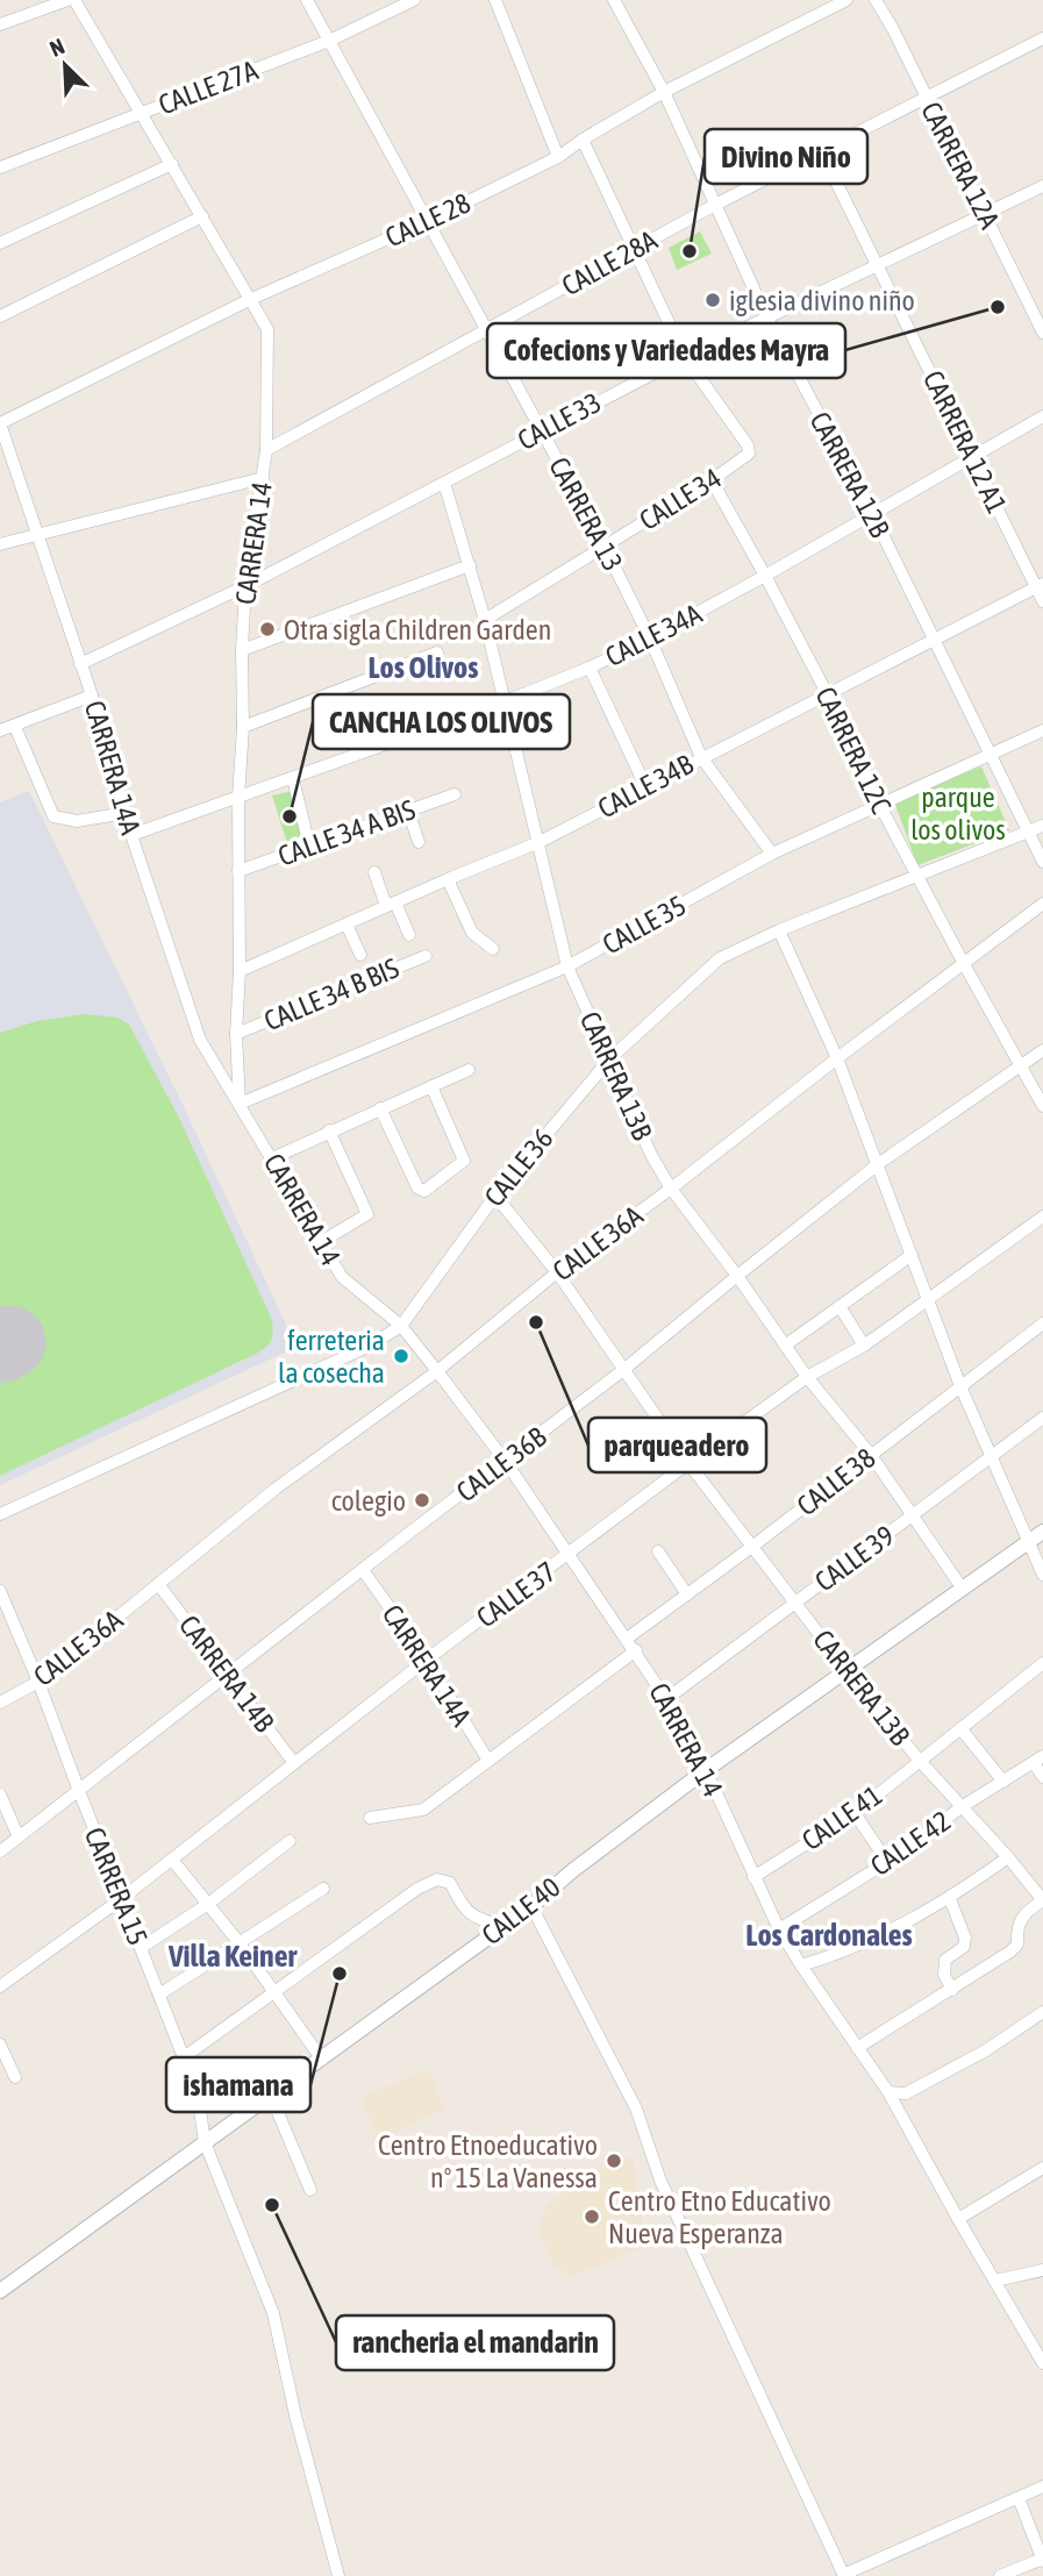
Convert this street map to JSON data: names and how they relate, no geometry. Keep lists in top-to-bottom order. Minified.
{"streets":{"street":["CALLE 27A","CARRERA 12A","CALLE 28","CALLE 28A","CALLE 33","CARRERA 12 A1","CARRERA 12B","CALLE 34","CARRERA 13","CARRERA 14","CALLE 34A","CARRERA 12C","CARRERA 14A","CALLE 34B","CALLE 34 A BIS","CALLE 35","CALLE 34 B BIS","CARRERA 13B","CALLE 36","CALLE 36A","CALLE 36B","CALLE 38","CALLE 39","CALLE 37","CARRERA 14B","CALLE 41","CALLE 42","CARRERA 15","CALLE 40"]},"crossings":[["CALLE 27A","CARRERA 13"],["CALLE 27A","CARRERA 14"],["CARRERA 12A","CALLE 28A"],["CARRERA 12A","CALLE 33"],["CALLE 28","CARRERA 12B"],["CALLE 28","CARRERA 13"],["CALLE 28","CARRERA 14"],["CALLE 28","CARRERA 14A"],["CALLE 28A","CARRERA 12 A1"],["CALLE 28A","CARRERA 12B"],["CALLE 28A","CARRERA 13"],["CALLE 28A","CARRERA 14"],["CALLE 33","CARRERA 12 A1"],["CALLE 33","CARRERA 12B"],["CALLE 33","CALLE 34"],["CALLE 33","CARRERA 13"],["CALLE 33","CARRERA 14"],["CALLE 33","CARRERA 14A"],["CALLE 33","CARRERA 13B"],["CARRERA 12 A1","CALLE 34A"],["CARRERA 12 A1","CALLE 34B"],["CARRERA 12B","CALLE 34A"],["CARRERA 12B","CALLE 34B"],["CARRERA 12B","CALLE 35"],["CARRERA 12B","CALLE 36"],["CALLE 34","CARRERA 13"],["CALLE 34","CARRERA 12C"],["CALLE 34","CARRERA 13B"],["CARRERA 13","CALLE 34A"],["CARRERA 13","CALLE 34B"],["CARRERA 13","CALLE 35"],["CARRERA 14","CALLE 34A"],["CARRERA 14","CARRERA 14A"],["CARRERA 14","CALLE 34B"],["CARRERA 14","CALLE 34 A BIS"],["CARRERA 14","CALLE 35"],["CARRERA 14","CALLE 34 B BIS"],["CARRERA 14","CALLE 36"],["CARRERA 14","CALLE 36A"],["CARRERA 14","CALLE 36B"],["CARRERA 14","CALLE 38"],["CARRERA 14","CALLE 39"],["CARRERA 14","CALLE 37"],["CARRERA 14","CALLE 41"],["CARRERA 14","CALLE 42"],["CARRERA 14","CALLE 40"],["CALLE 34A","CARRERA 12C"],["CALLE 34A","CARRERA 14A"],["CALLE 34A","CARRERA 13B"],["CARRERA 12C","CALLE 34B"],["CARRERA 12C","CALLE 35"],["CARRERA 12C","CALLE 36"],["CARRERA 12C","CALLE 36A"],["CARRERA 12C","CALLE 36B"],["CARRERA 14A","CALLE 35"],["CARRERA 14A","CALLE 36B"],["CARRERA 14A","CALLE 37"],["CALLE 34B","CARRERA 13B"],["CALLE 35","CARRERA 13B"],["CARRERA 13B","CALLE 36"],["CARRERA 13B","CALLE 36A"],["CARRERA 13B","CALLE 36B"],["CARRERA 13B","CALLE 38"],["CARRERA 13B","CALLE 39"],["CARRERA 13B","CALLE 37"],["CARRERA 13B","CALLE 41"],["CARRERA 13B","CALLE 42"],["CARRERA 13B","CALLE 40"],["CALLE 36A","CARRERA 14B"],["CALLE 36A","CARRERA 15"],["CALLE 36B","CARRERA 14B"],["CALLE 36B","CARRERA 15"],["CALLE 37","CARRERA 14B"],["CALLE 37","CARRERA 15"],["CARRERA 15","CALLE 40"]],"districts":["Los Olivos","Los Cardonales","Villa Keiner"],"parks":["parque los olivos"],"places":["Divino Niño","iglesia divino niño","Cofecions y Variedades Mayra","Otra sigla Children Garden","CANCHA LOS OLIVOS","parqueadero","ferreteria la cosecha","colegio","ishamana","Centro Etnoeducativo n° 15 La Vanessa","rancheria el mandarin","Centro Etno Educativo Nueva Esperanza"],"north":"top left"}
